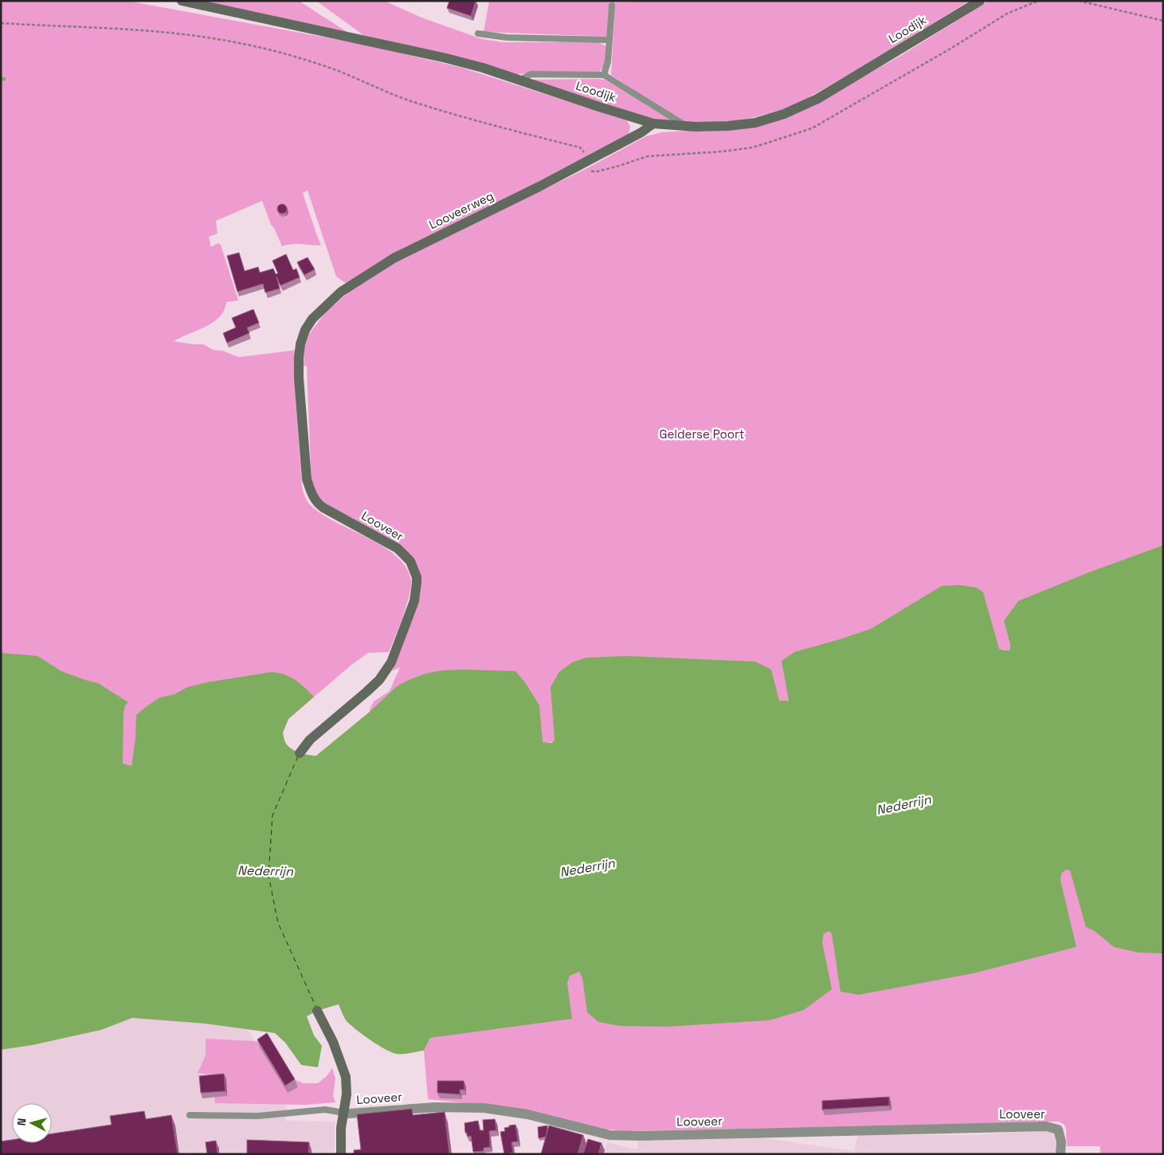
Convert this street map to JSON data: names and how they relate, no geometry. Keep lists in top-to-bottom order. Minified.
{"streets":{"street":["Loodijk","Looveerweg","Looveer"]},"crossings":[["Loodijk","Looveerweg"],["Looveerweg","Looveer"]],"water":["Nederrijn"],"parks":["Gelderse Poort"],"north":"left"}
